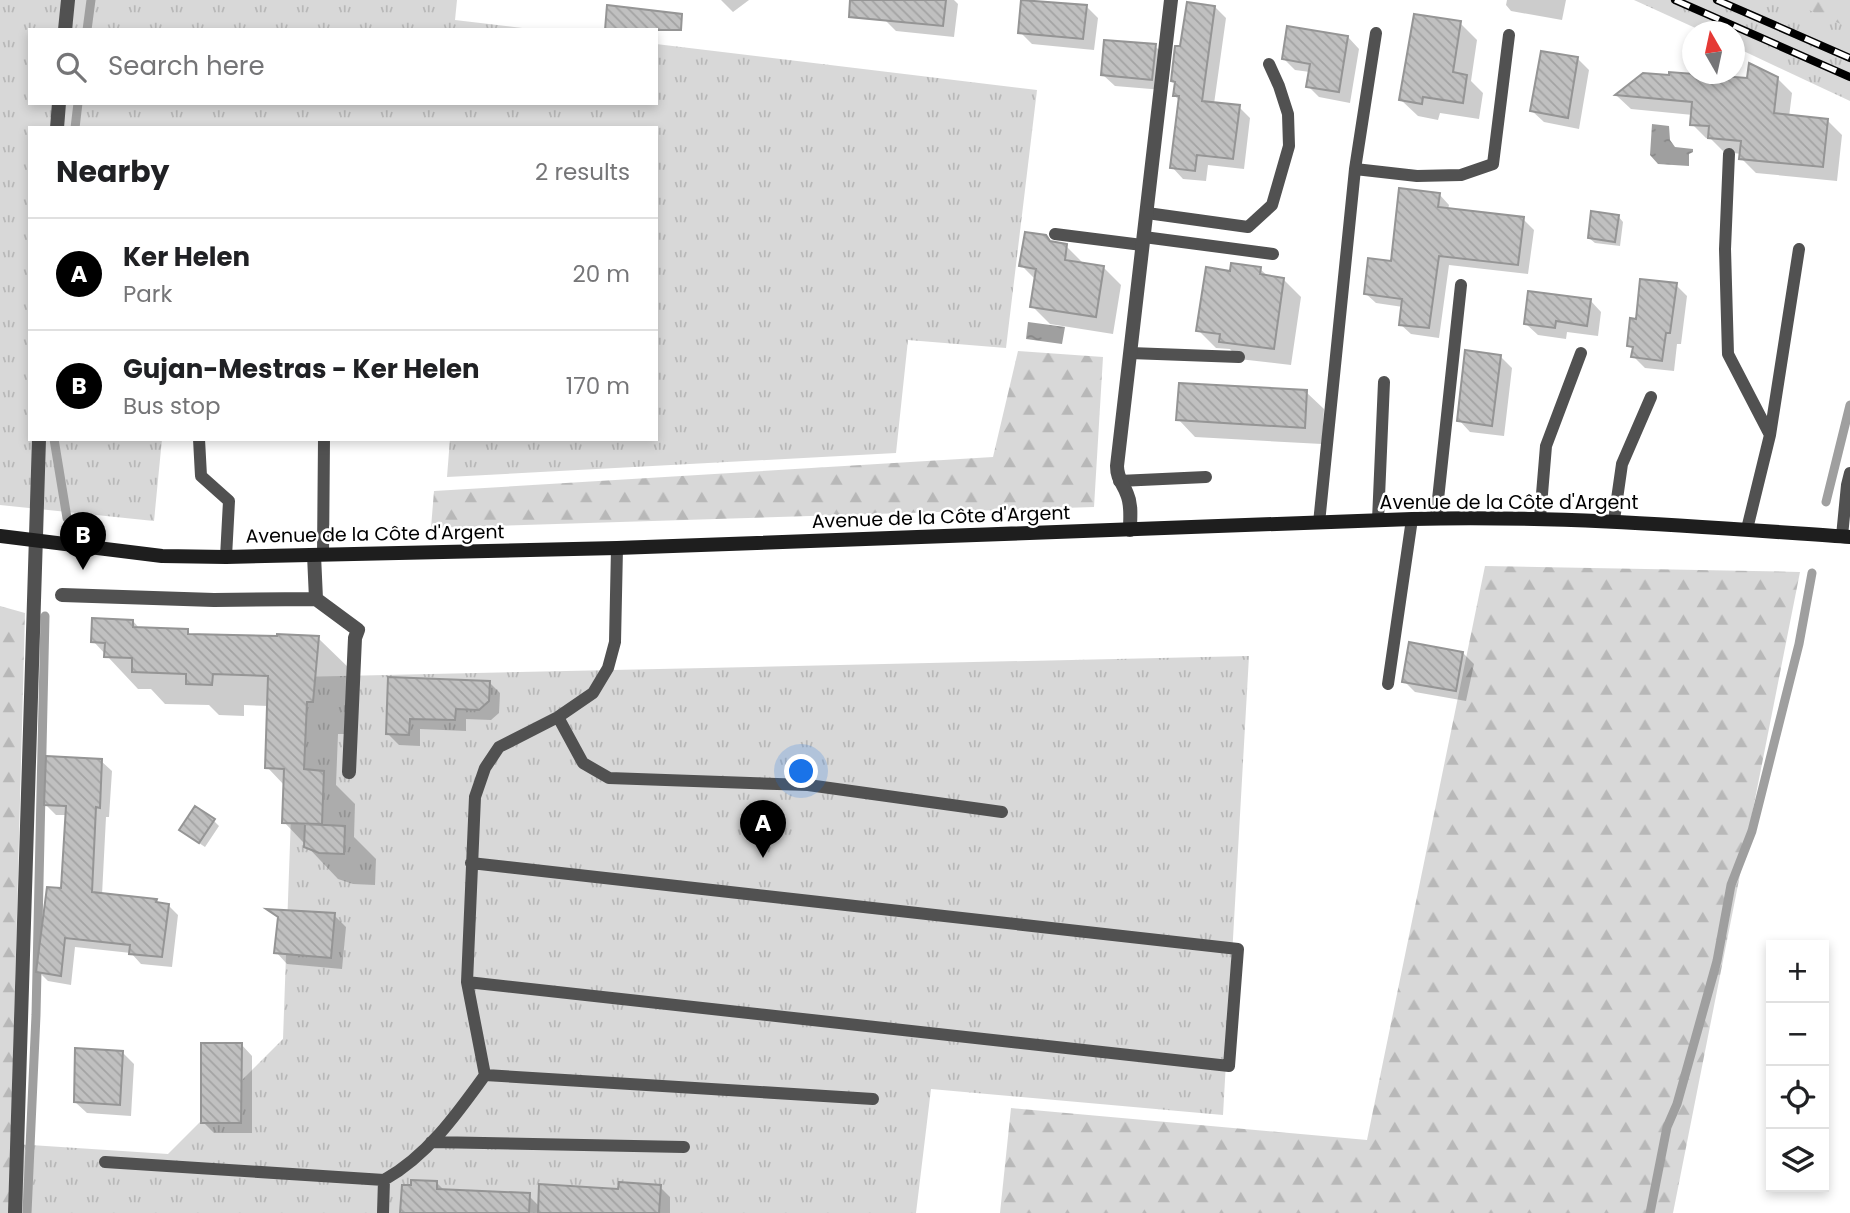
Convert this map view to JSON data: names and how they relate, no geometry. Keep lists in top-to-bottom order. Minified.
{"streets":{"main road":["Avenue de la Côte d'Argent"]},"north":"top","page":{"search":"Search here","heading":["Nearby","2 results"],"list":[{"mark":"A","name":"Ker Helen","note":"Park","value":"20 m"},{"mark":"B","name":"Gujan-Mestras - Ker Helen","note":"Bus stop","value":"170 m"}],"pins":["B","A"],"map_buttons":["+","−"]}}
